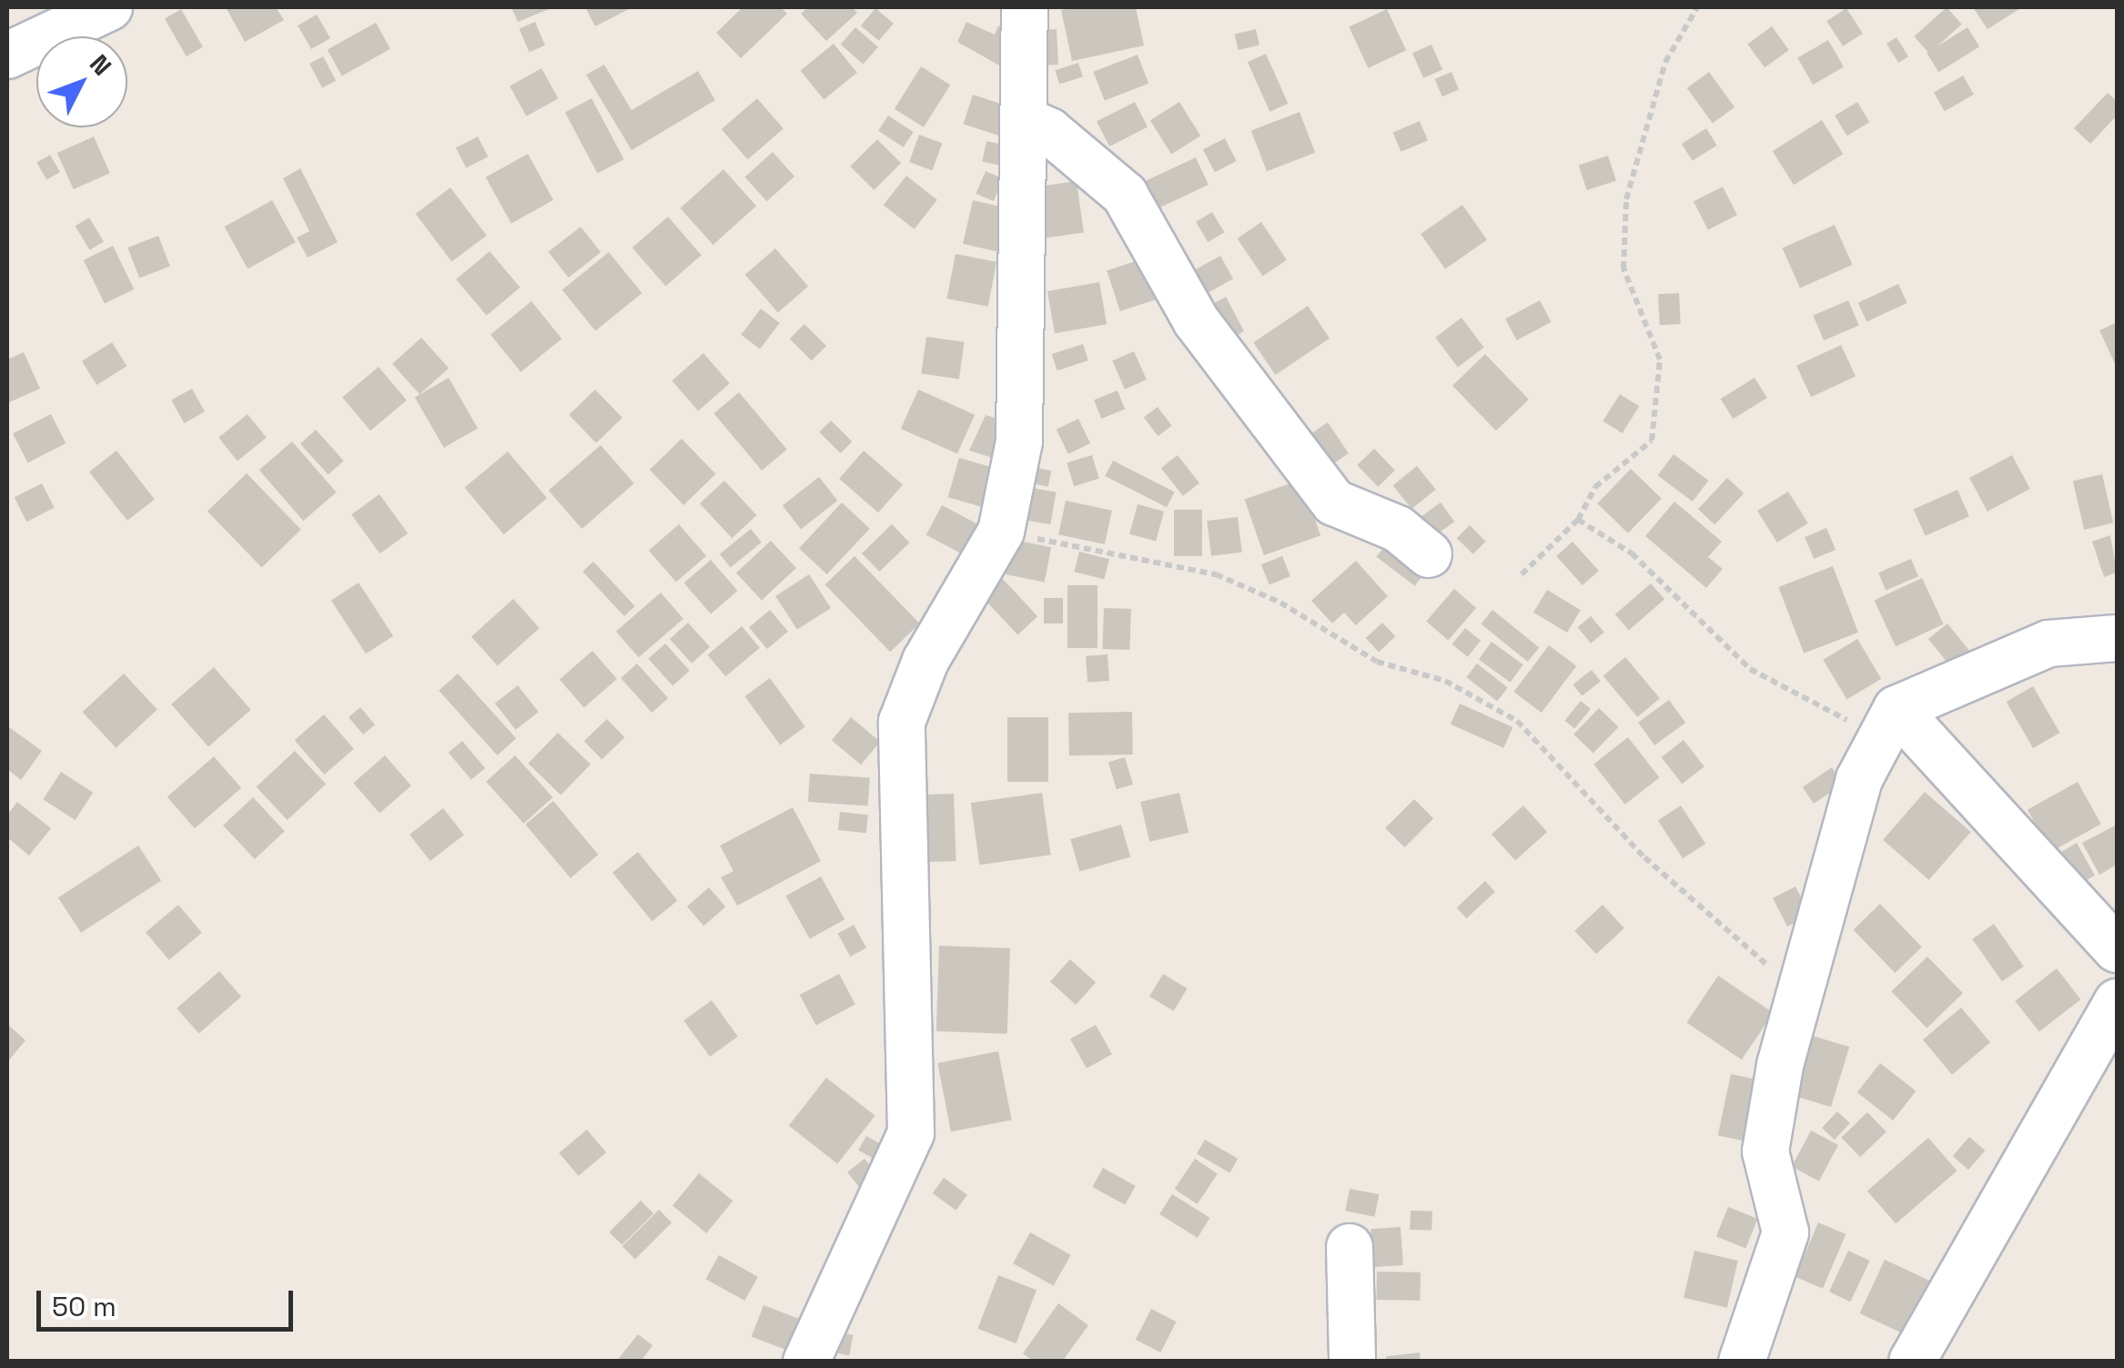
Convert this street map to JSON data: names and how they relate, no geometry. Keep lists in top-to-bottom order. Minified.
{"scale_bar":"50 m","north":"top right"}
